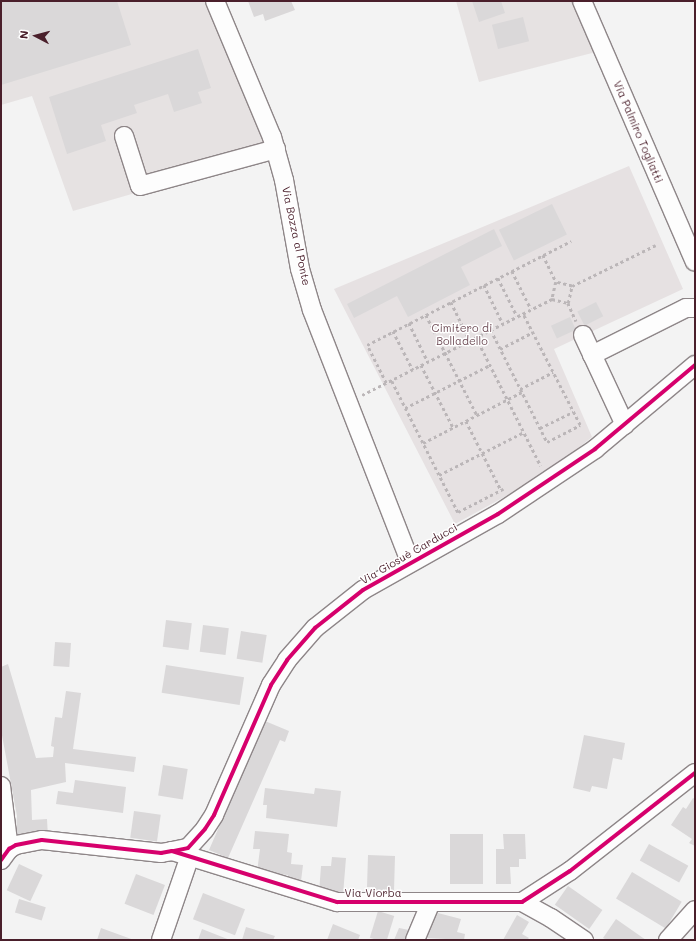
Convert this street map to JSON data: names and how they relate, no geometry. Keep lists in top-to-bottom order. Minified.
{"streets":{"street":["Via Palmiro Togliatti","Via Bozza al Ponte","Via Giosuè Carducci","Via Viorba"]},"crossings":[["Via Bozza al Ponte","Via Giosuè Carducci"],["Via Giosuè Carducci","Via Viorba"]],"parks":["Cimitero di Bolladello"],"north":"left"}
